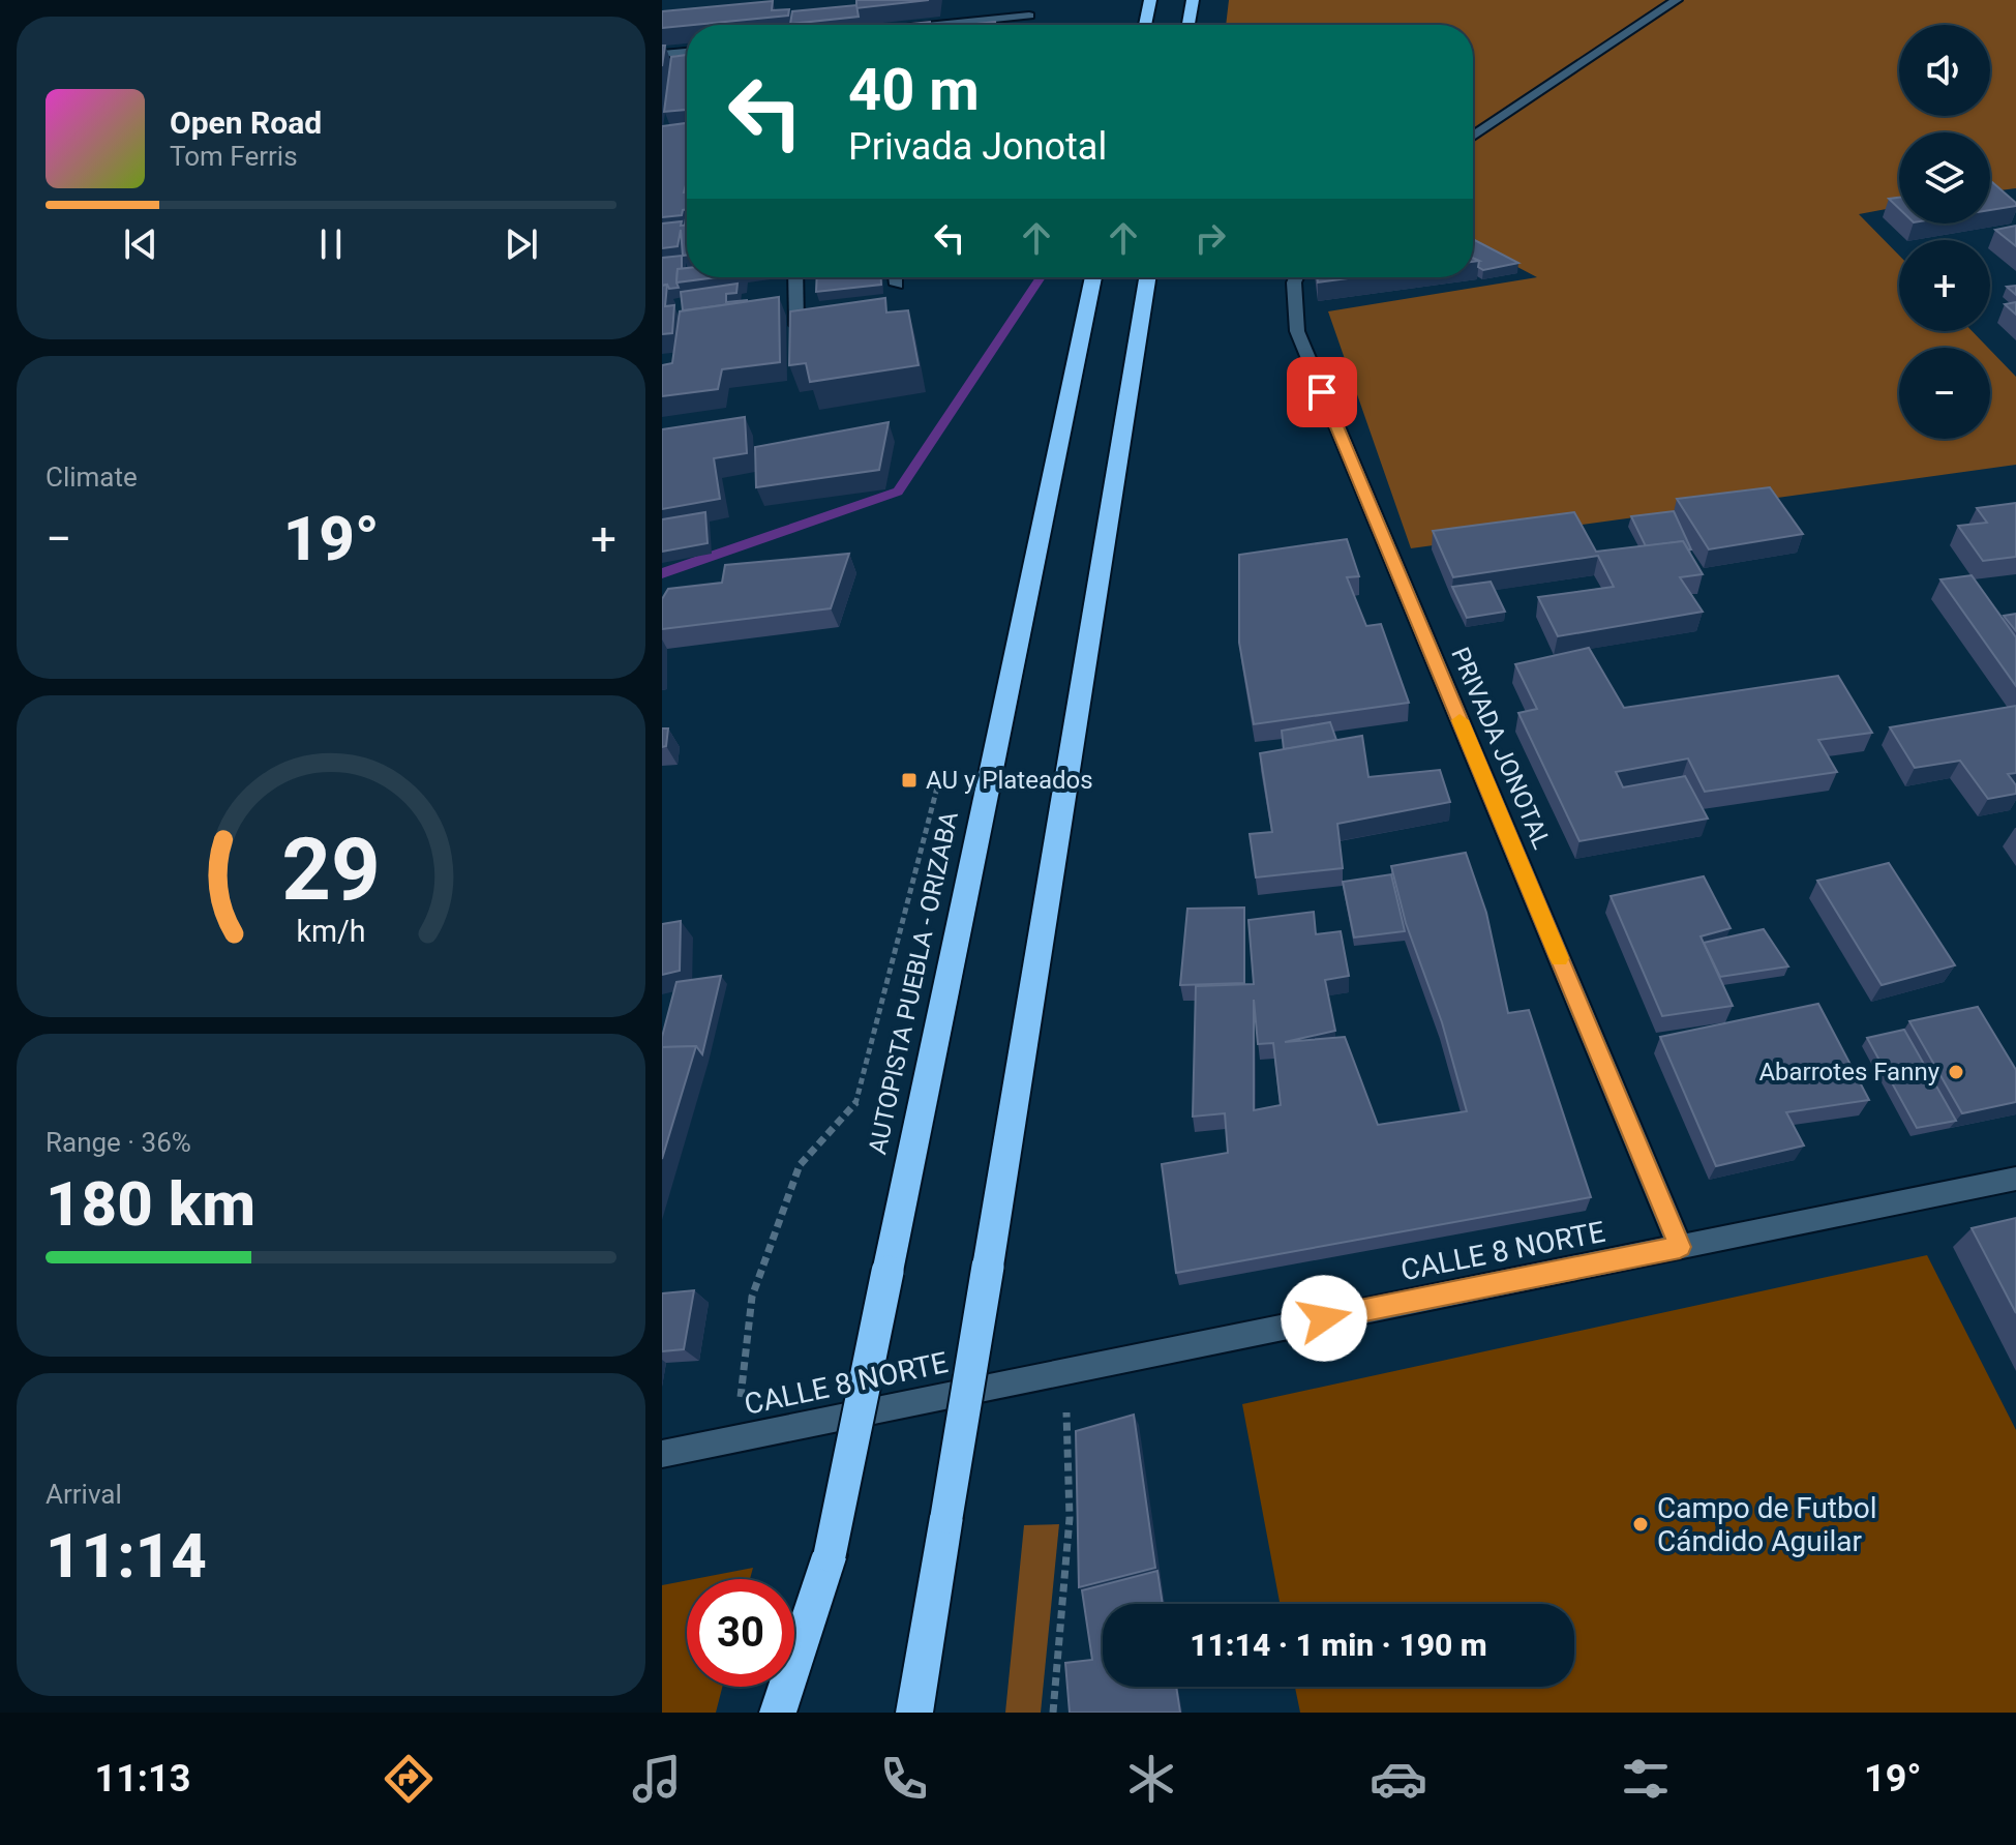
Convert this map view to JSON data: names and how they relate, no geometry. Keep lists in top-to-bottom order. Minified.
{"streets":{"highway":["AUTOPISTA PUEBLA - ORIZABA"],"street":["PRIVADA JONOTAL","CALLE 8 NORTE"]},"crossings":[["PRIVADA JONOTAL","CALLE 8 NORTE"]],"places":{"transit":["AU y Plateados"],"other":["Abarrotes Fanny","Campo de Futbol Cándido Aguilar"]},"page":{"map_buttons":["+","−"],"turn":["40 m","Privada Jonotal"],"song":["Open Road","Tom Ferris"],"tile":["Climate",["Range · 36%","180 km"],["Arrival","11:14"]],"heat":["−","19°","+"],"limit":"30","trip":"11:14 · 1 min · 190 m","tabs":["11:13","19°"],"gauge":["29","km/h"]}}
